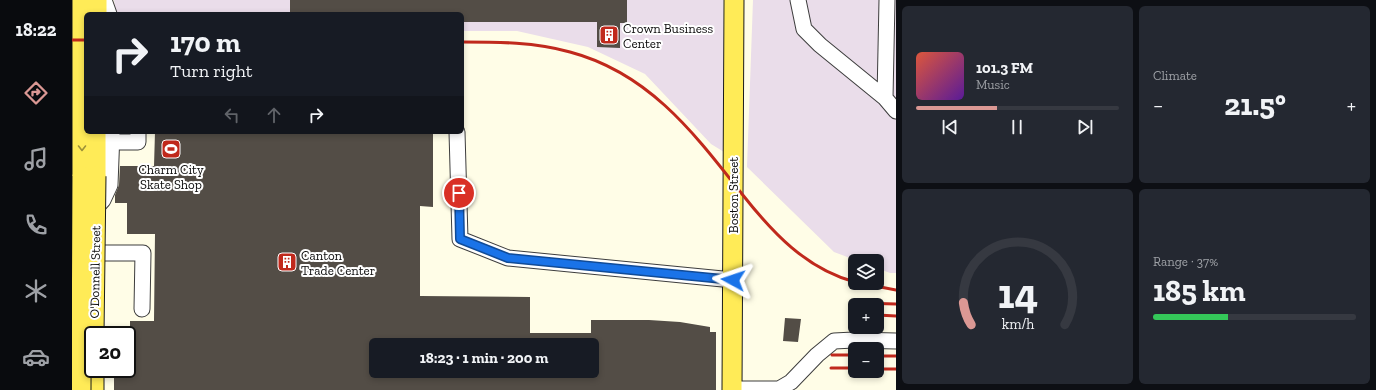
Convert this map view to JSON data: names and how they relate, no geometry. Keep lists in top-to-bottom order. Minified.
{"streets":{"main road":["Boston Street","O'Donnell Street"]},"places":{"building":["Crown Business Center","Canton Trade Center"],"sports":["Charm City Skate Shop"]},"page":{"tabs":"18:22","tile":["Climate",["Range · 37%","185 km"]],"turn":["170 m","Turn right"],"song":["101.3 FM","Music"],"heat":["−","21.5°","+"],"map_buttons":["+","−"],"limit":"20","trip":"18:23 · 1 min · 200 m","gauge":["14","km/h"]}}
